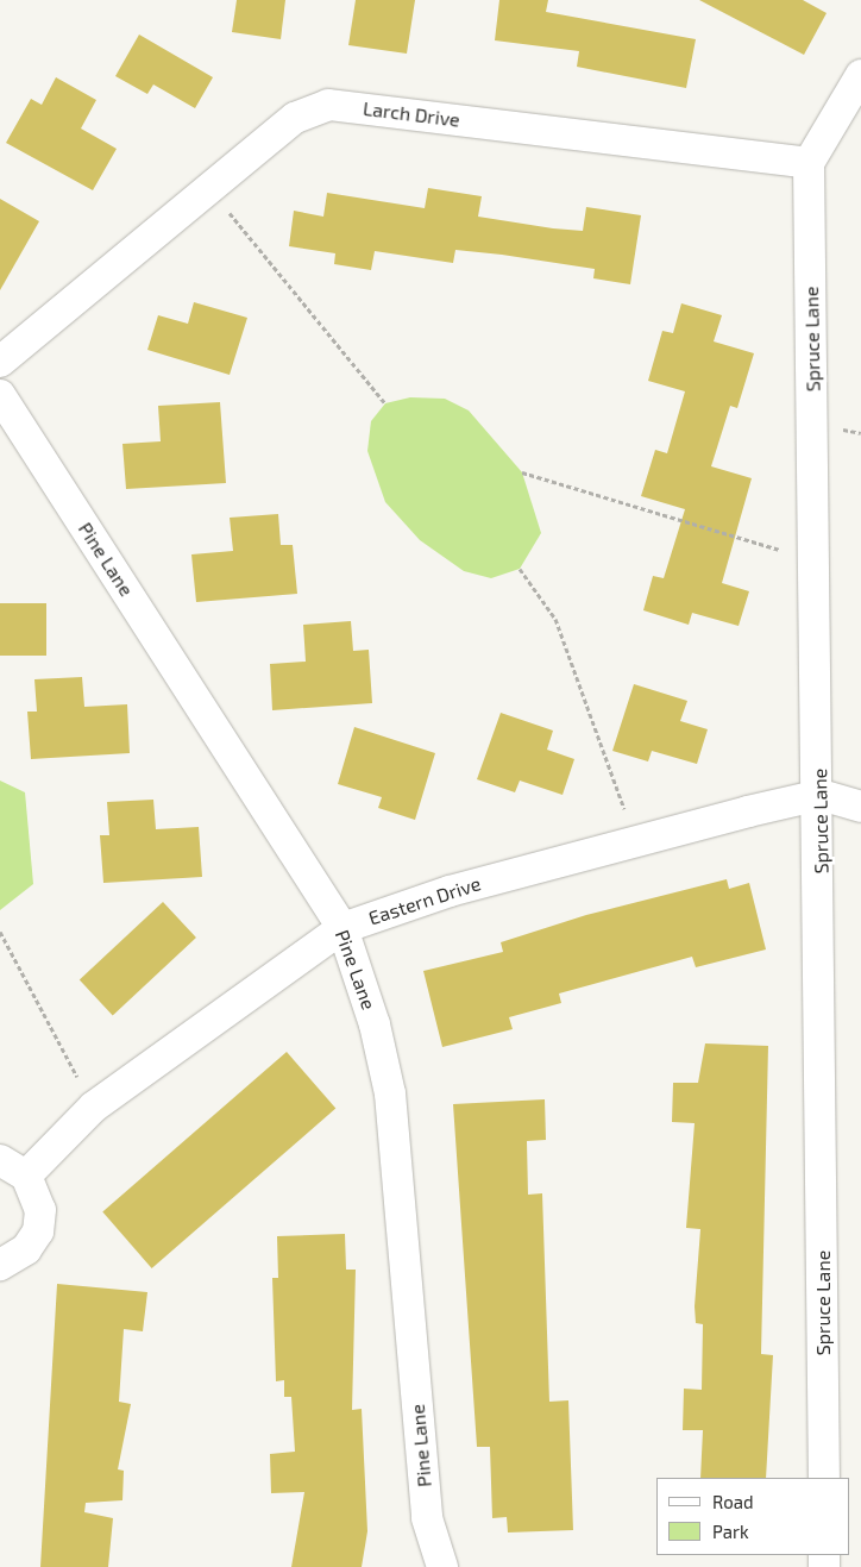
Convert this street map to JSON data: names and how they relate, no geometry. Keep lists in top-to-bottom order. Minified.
{"streets":{"street":["Larch Drive","Spruce Lane","Pine Lane","Eastern Drive"]},"crossings":[["Larch Drive","Spruce Lane"],["Spruce Lane","Eastern Drive"],["Pine Lane","Eastern Drive"]],"legend":["Road","Park"]}
